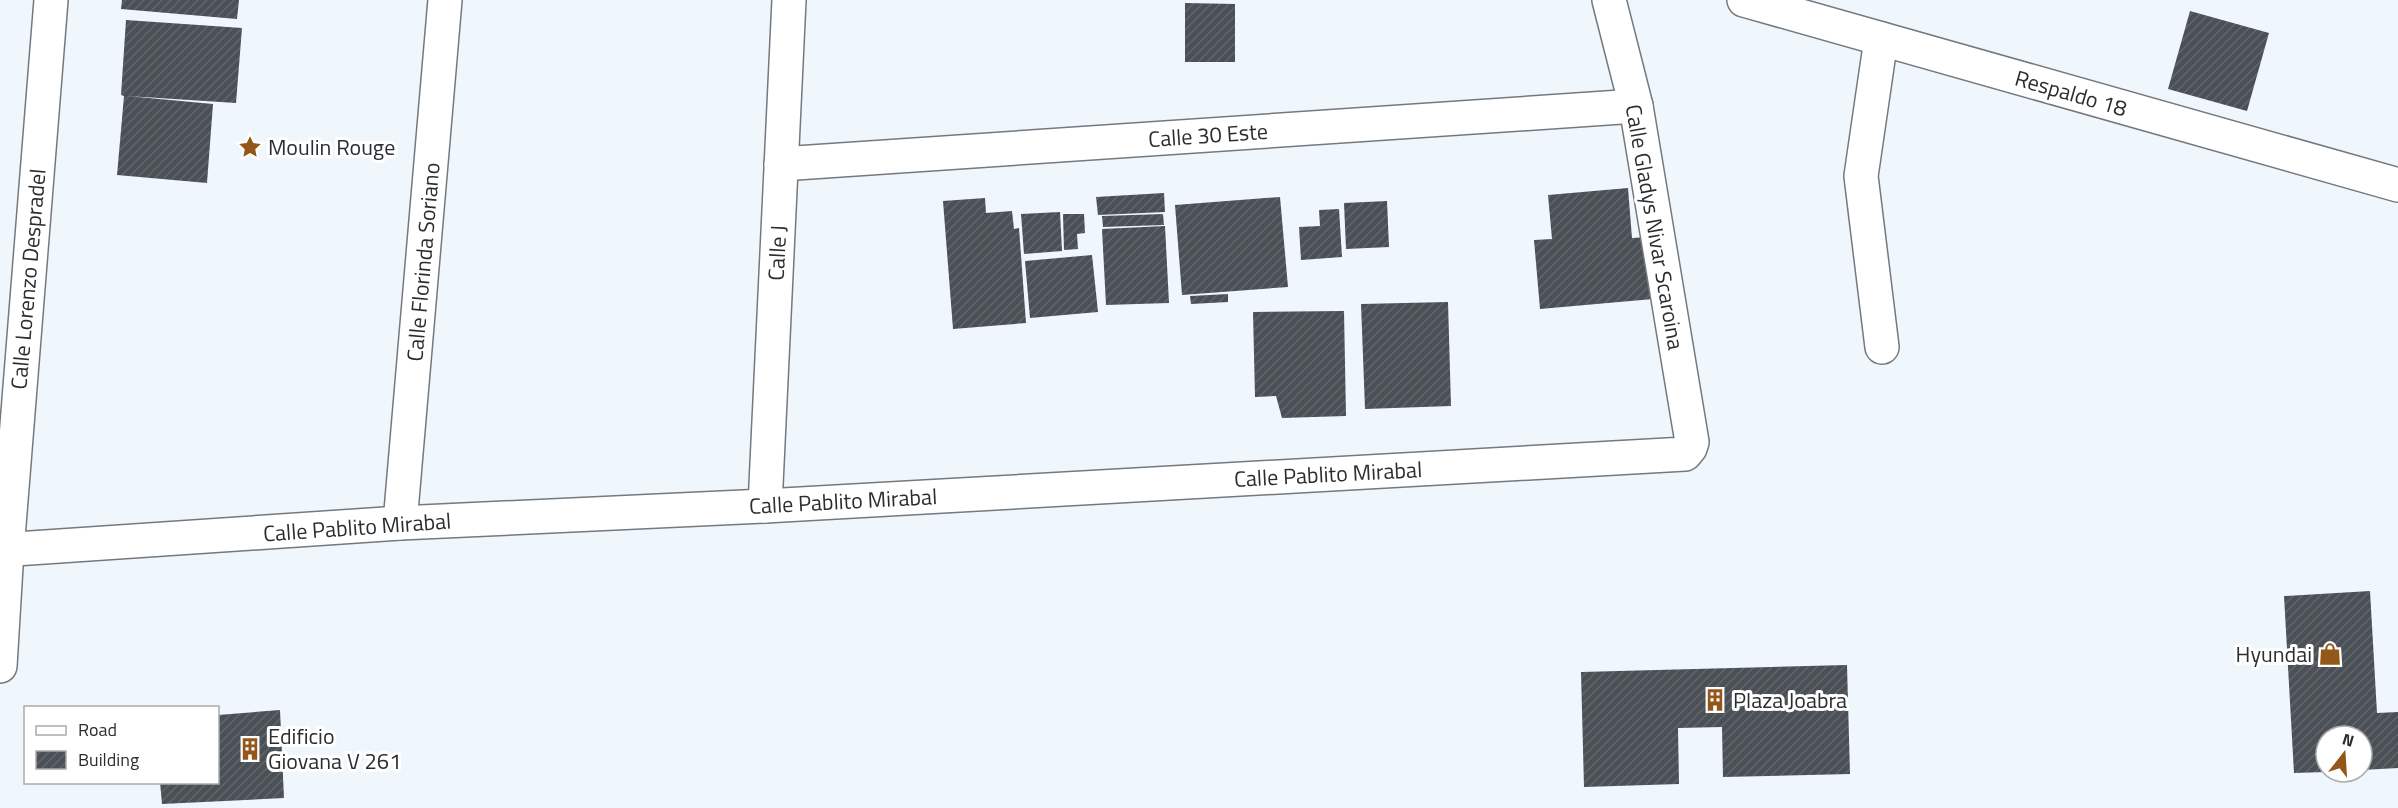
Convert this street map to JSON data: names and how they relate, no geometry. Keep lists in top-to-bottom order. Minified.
{"streets":{"street":["Respaldo 18","Calle 30 Este","Calle Gladys Nivar Scaroina","Calle J","Calle Florinda Soriano","Calle Lorenzo Despradel","Calle Pablito Mirabal"]},"crossings":[["Calle 30 Este","Calle Gladys Nivar Scaroina"],["Calle 30 Este","Calle J"],["Calle Gladys Nivar Scaroina","Calle Pablito Mirabal"],["Calle J","Calle Pablito Mirabal"],["Calle Florinda Soriano","Calle Pablito Mirabal"],["Calle Lorenzo Despradel","Calle Pablito Mirabal"]],"places":{"place":["Moulin Rouge"],"shop":["Hyundai"],"building":["Plaza Joabra","Edificio Giovana V 261"]},"legend":["Road","Building"],"north":"top"}
